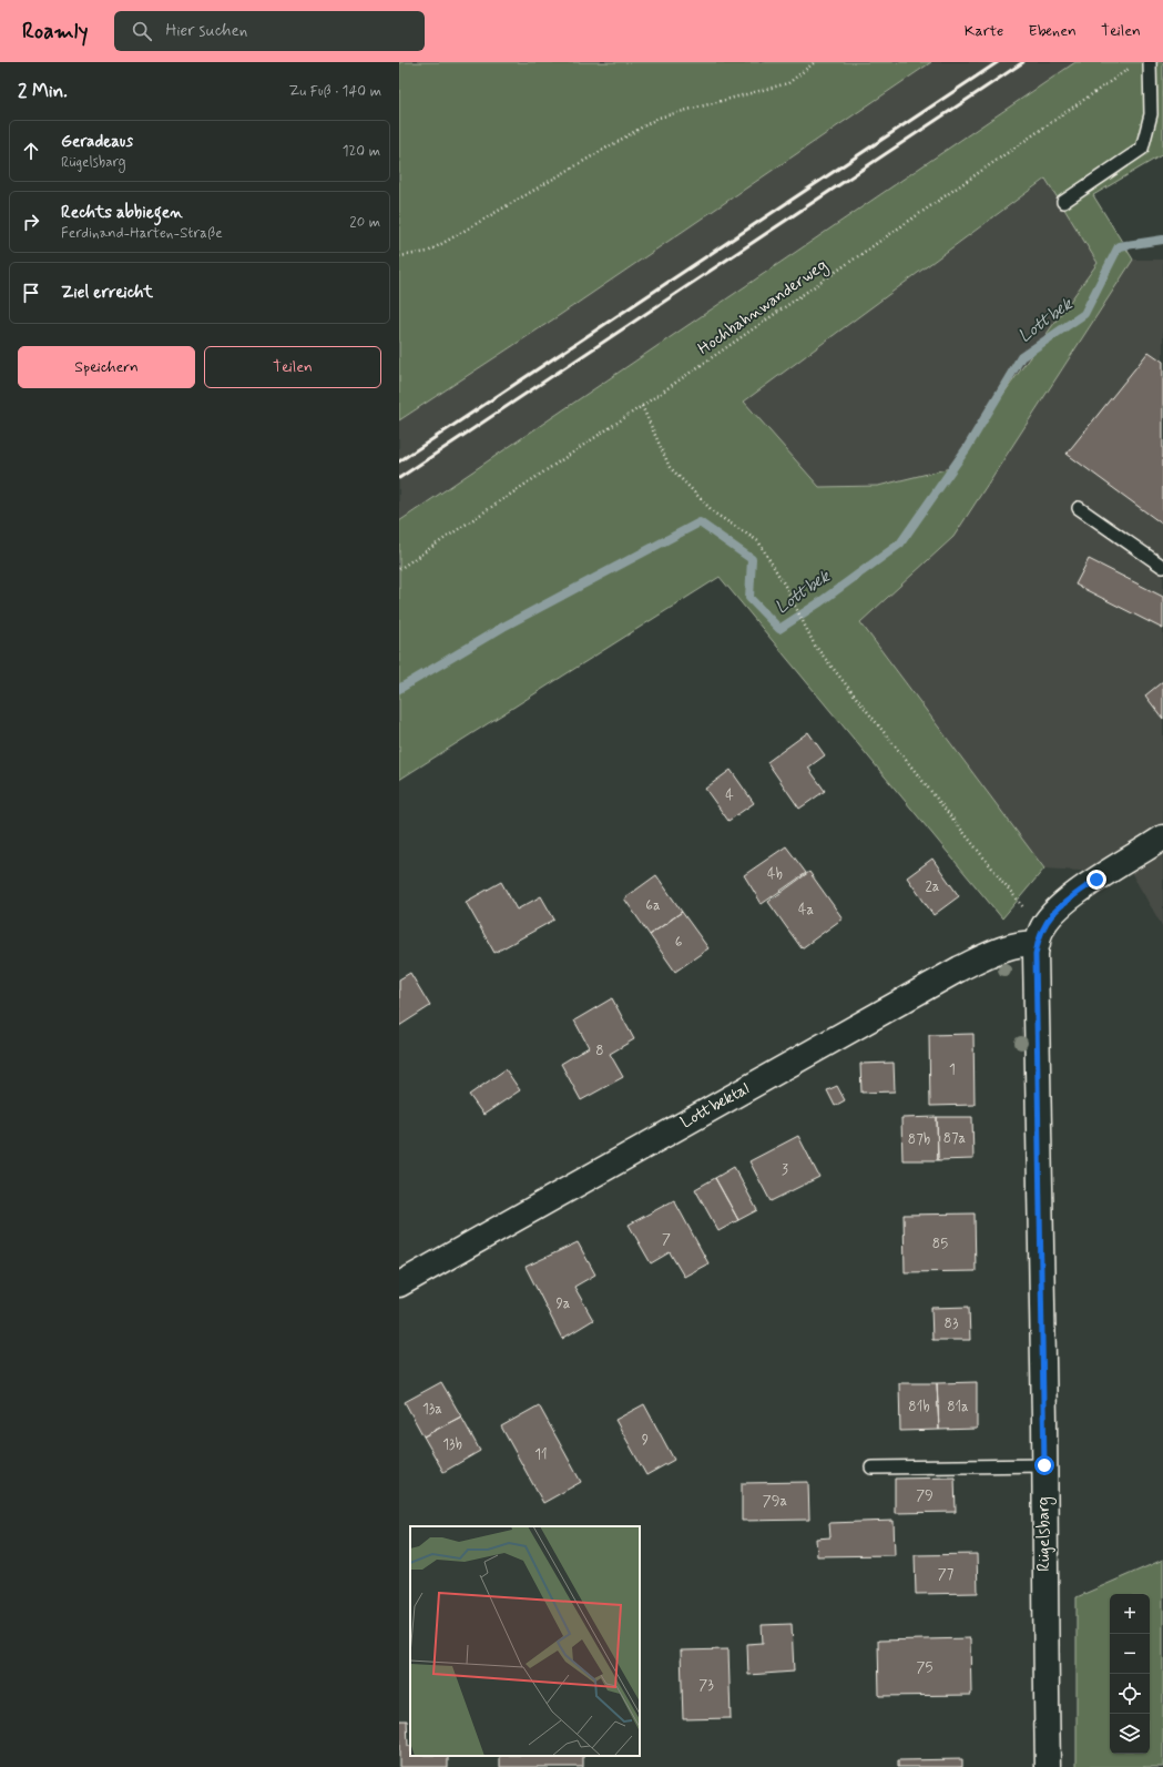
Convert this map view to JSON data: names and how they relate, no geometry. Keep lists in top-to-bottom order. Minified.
{"streets":{"street":["Lottbektal","Rügelsbarg"],"path":["Hochbahnwanderweg"]},"crossings":[["Lottbektal","Rügelsbarg"]],"water":["Lottbek"],"house_numbers":["4","4b","2a","6a","4a","6","8","1","87a","87b","3","7","85","9a","83","81b","81a","13a","9","13b","11","79","79a","77","75","73"],"page":{"header":"Roamly","search":"Hier suchen","nav":["Karte","Ebenen","Teilen"],"heading":["2 Min.","Zu Fuß · 140 m"],"list":[["Geradeaus","Rügelsbarg","120 m"],["Rechts abbiegen","Ferdinand-Harten-Straße","20 m"],"Ziel erreicht"],"buttons":["Speichern","Teilen"],"map_buttons":["+","−"]}}
